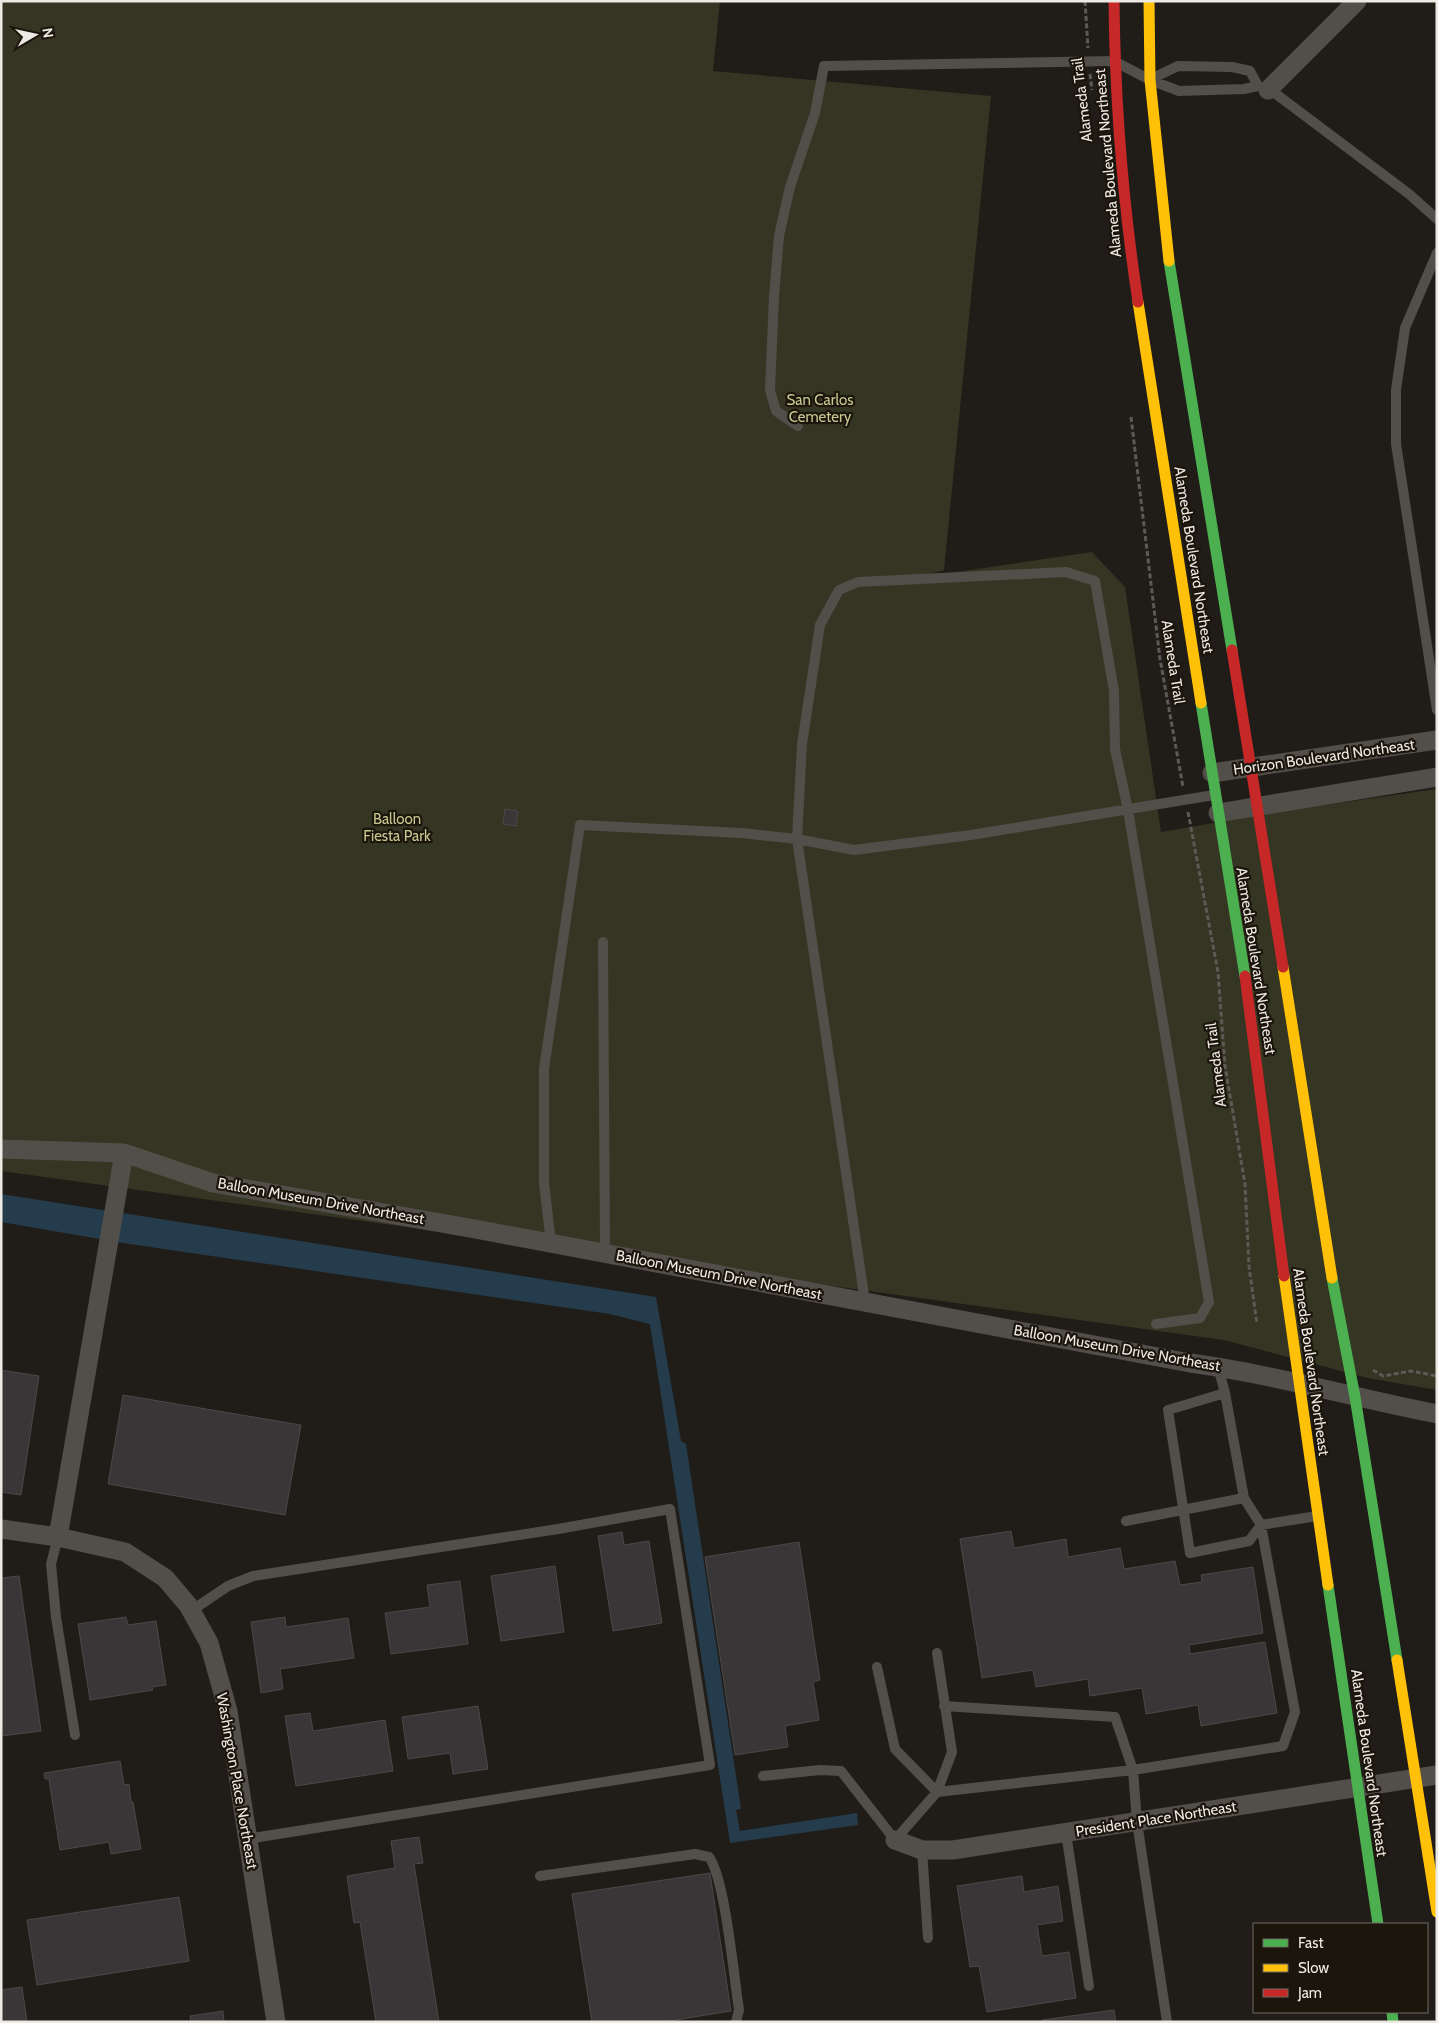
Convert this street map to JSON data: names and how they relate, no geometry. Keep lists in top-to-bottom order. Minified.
{"streets":{"main road":["Alameda Boulevard Northeast"],"street":["Horizon Boulevard Northeast","Balloon Museum Drive Northeast","Washington Place Northeast","President Place Northeast"],"path":["Alameda Trail"]},"crossings":[["Alameda Boulevard Northeast","Horizon Boulevard Northeast"],["Alameda Boulevard Northeast","Balloon Museum Drive Northeast"],["Alameda Boulevard Northeast","President Place Northeast"]],"parks":["San Carlos Cemetery","Balloon Fiesta Park"],"legend":["Fast","Slow","Jam"],"north":"right"}
